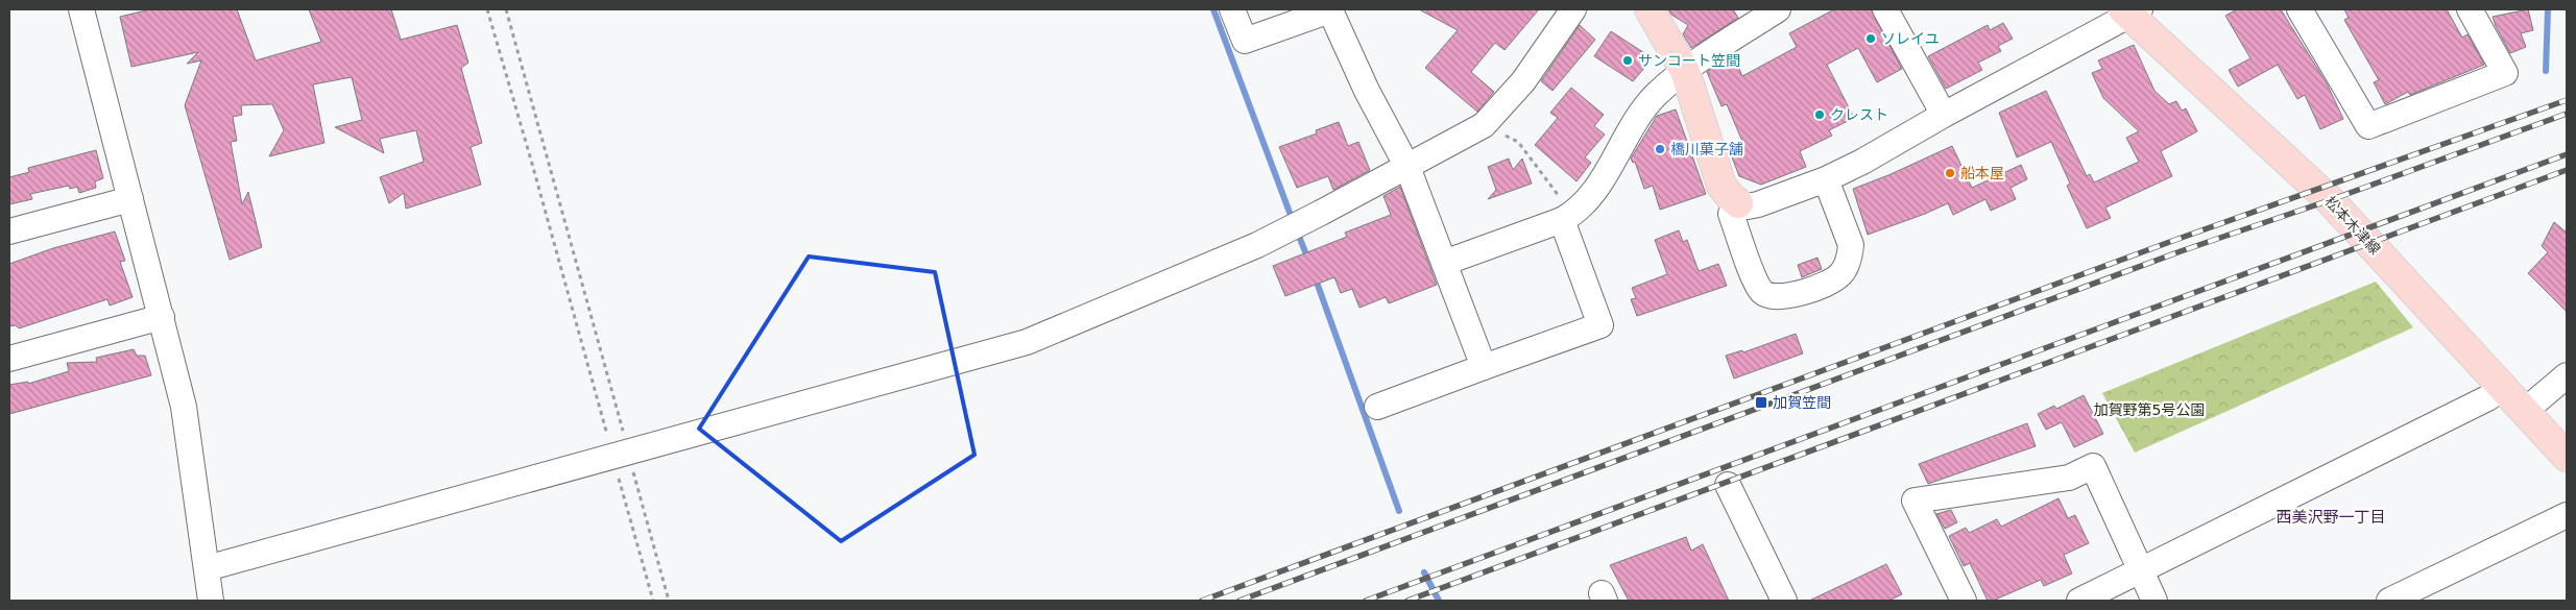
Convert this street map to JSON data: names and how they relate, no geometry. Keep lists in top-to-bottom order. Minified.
{"streets":{"main road":["松本木津線"]},"districts":["西美沢野一丁目"],"parks":["加賀野第5号公園"],"places":{"other":["ソレイユ","サンコート笠間","クレスト","橋川菓子舗","船本屋"],"transit":["加賀笠間"]}}
